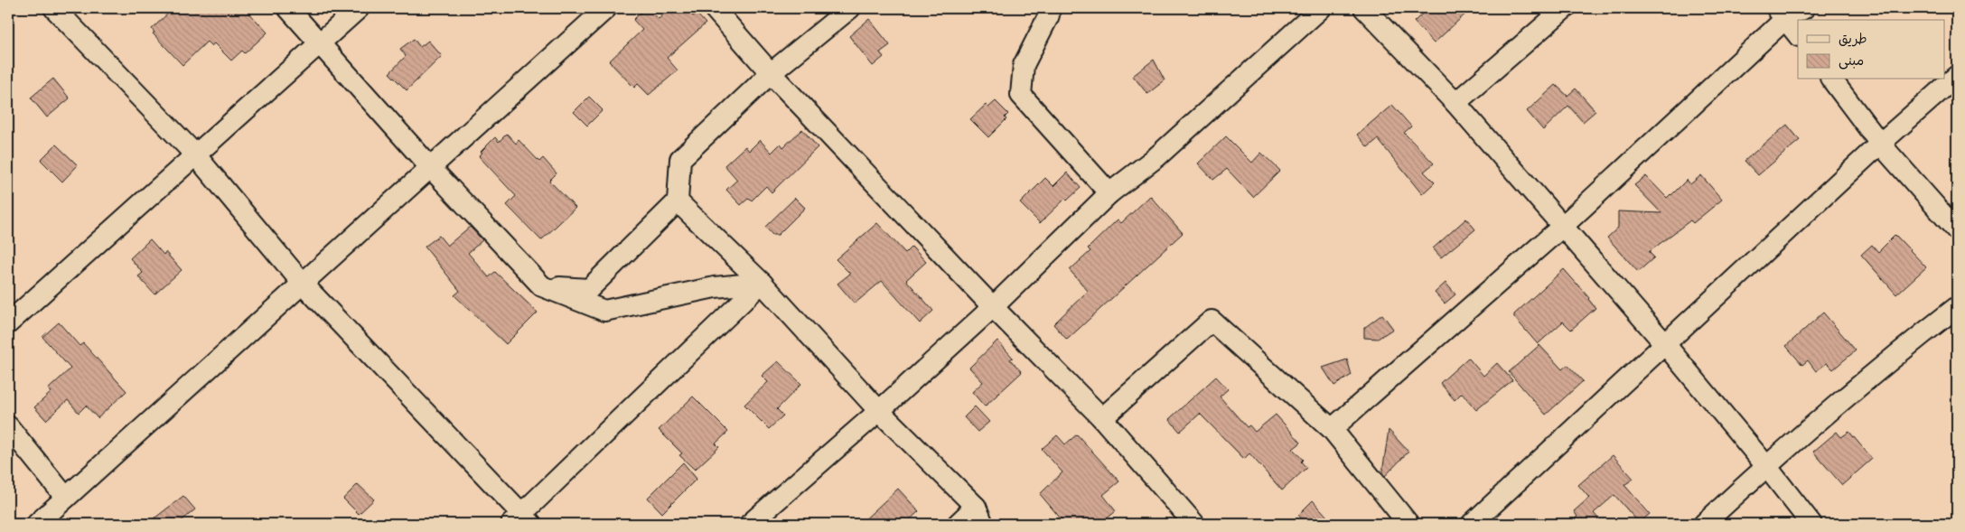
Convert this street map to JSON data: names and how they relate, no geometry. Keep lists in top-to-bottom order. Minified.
{"legend":["طريق","مبنى"]}
